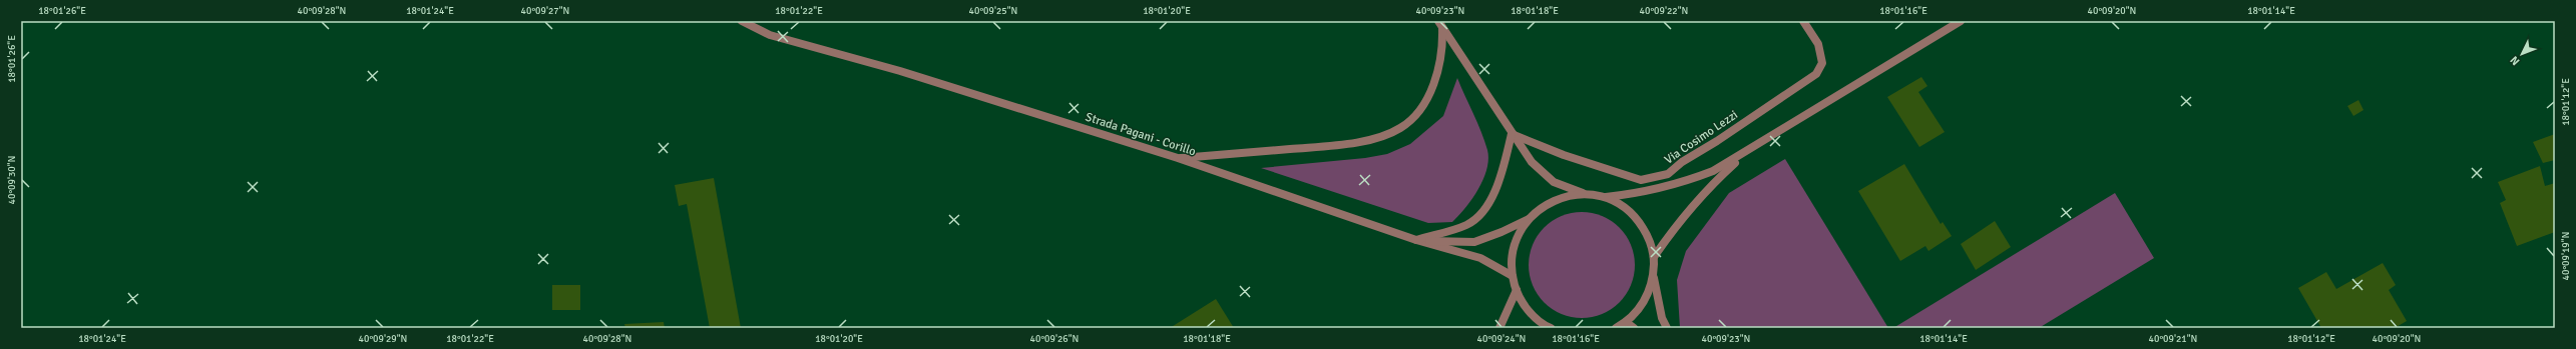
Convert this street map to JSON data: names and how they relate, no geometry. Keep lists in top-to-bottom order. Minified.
{"streets":{"street":["Strada Pagani - Corillo","Via Cosimo Lezzi"]},"north":"bottom left","coordinates":["18°01'26\"E","40°09'28\"N","18°01'24\"E","40°09'27\"N","18°01'22\"E","40°09'25\"N","18°01'20\"E","40°09'23\"N","18°01'18\"E","40°09'22\"N","18°01'16\"E","40°09'20\"N","18°01'14\"E","18°01'12\"E","40°09'30\"N","40°09'19\"N","40°09'29\"N","40°09'26\"N","40°09'24\"N","40°09'21\"N"]}
